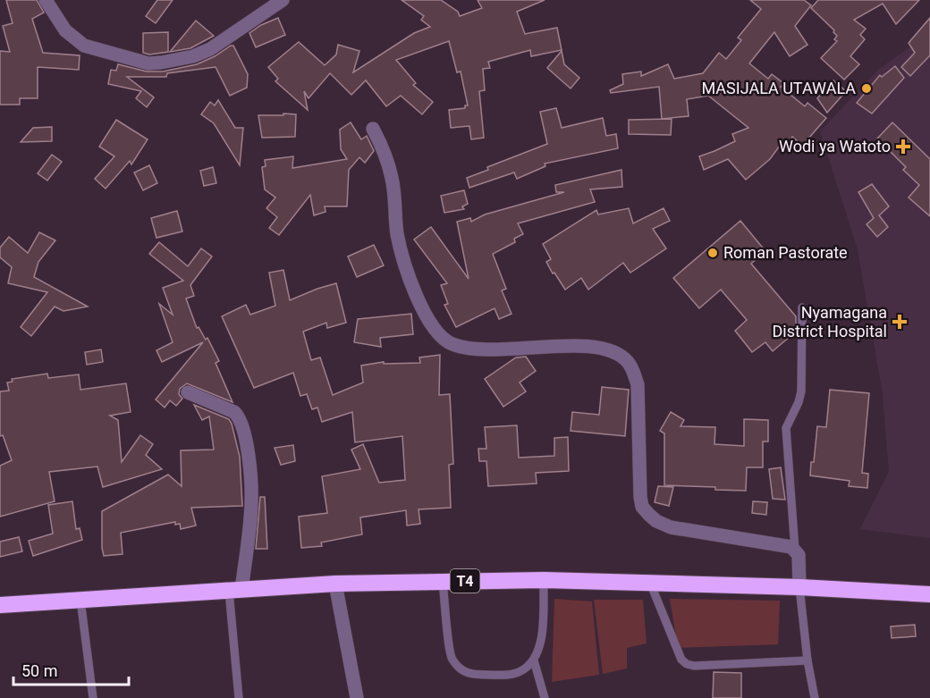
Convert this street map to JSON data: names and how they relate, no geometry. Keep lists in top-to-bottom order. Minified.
{"streets":{"highway":["T4"]},"places":{"other":["MASIJALA UTAWALA","Roman Pastorate"],"health":["Wodi ya Watoto","Nyamagana District Hospital"]},"scale_bar":"50 m"}
